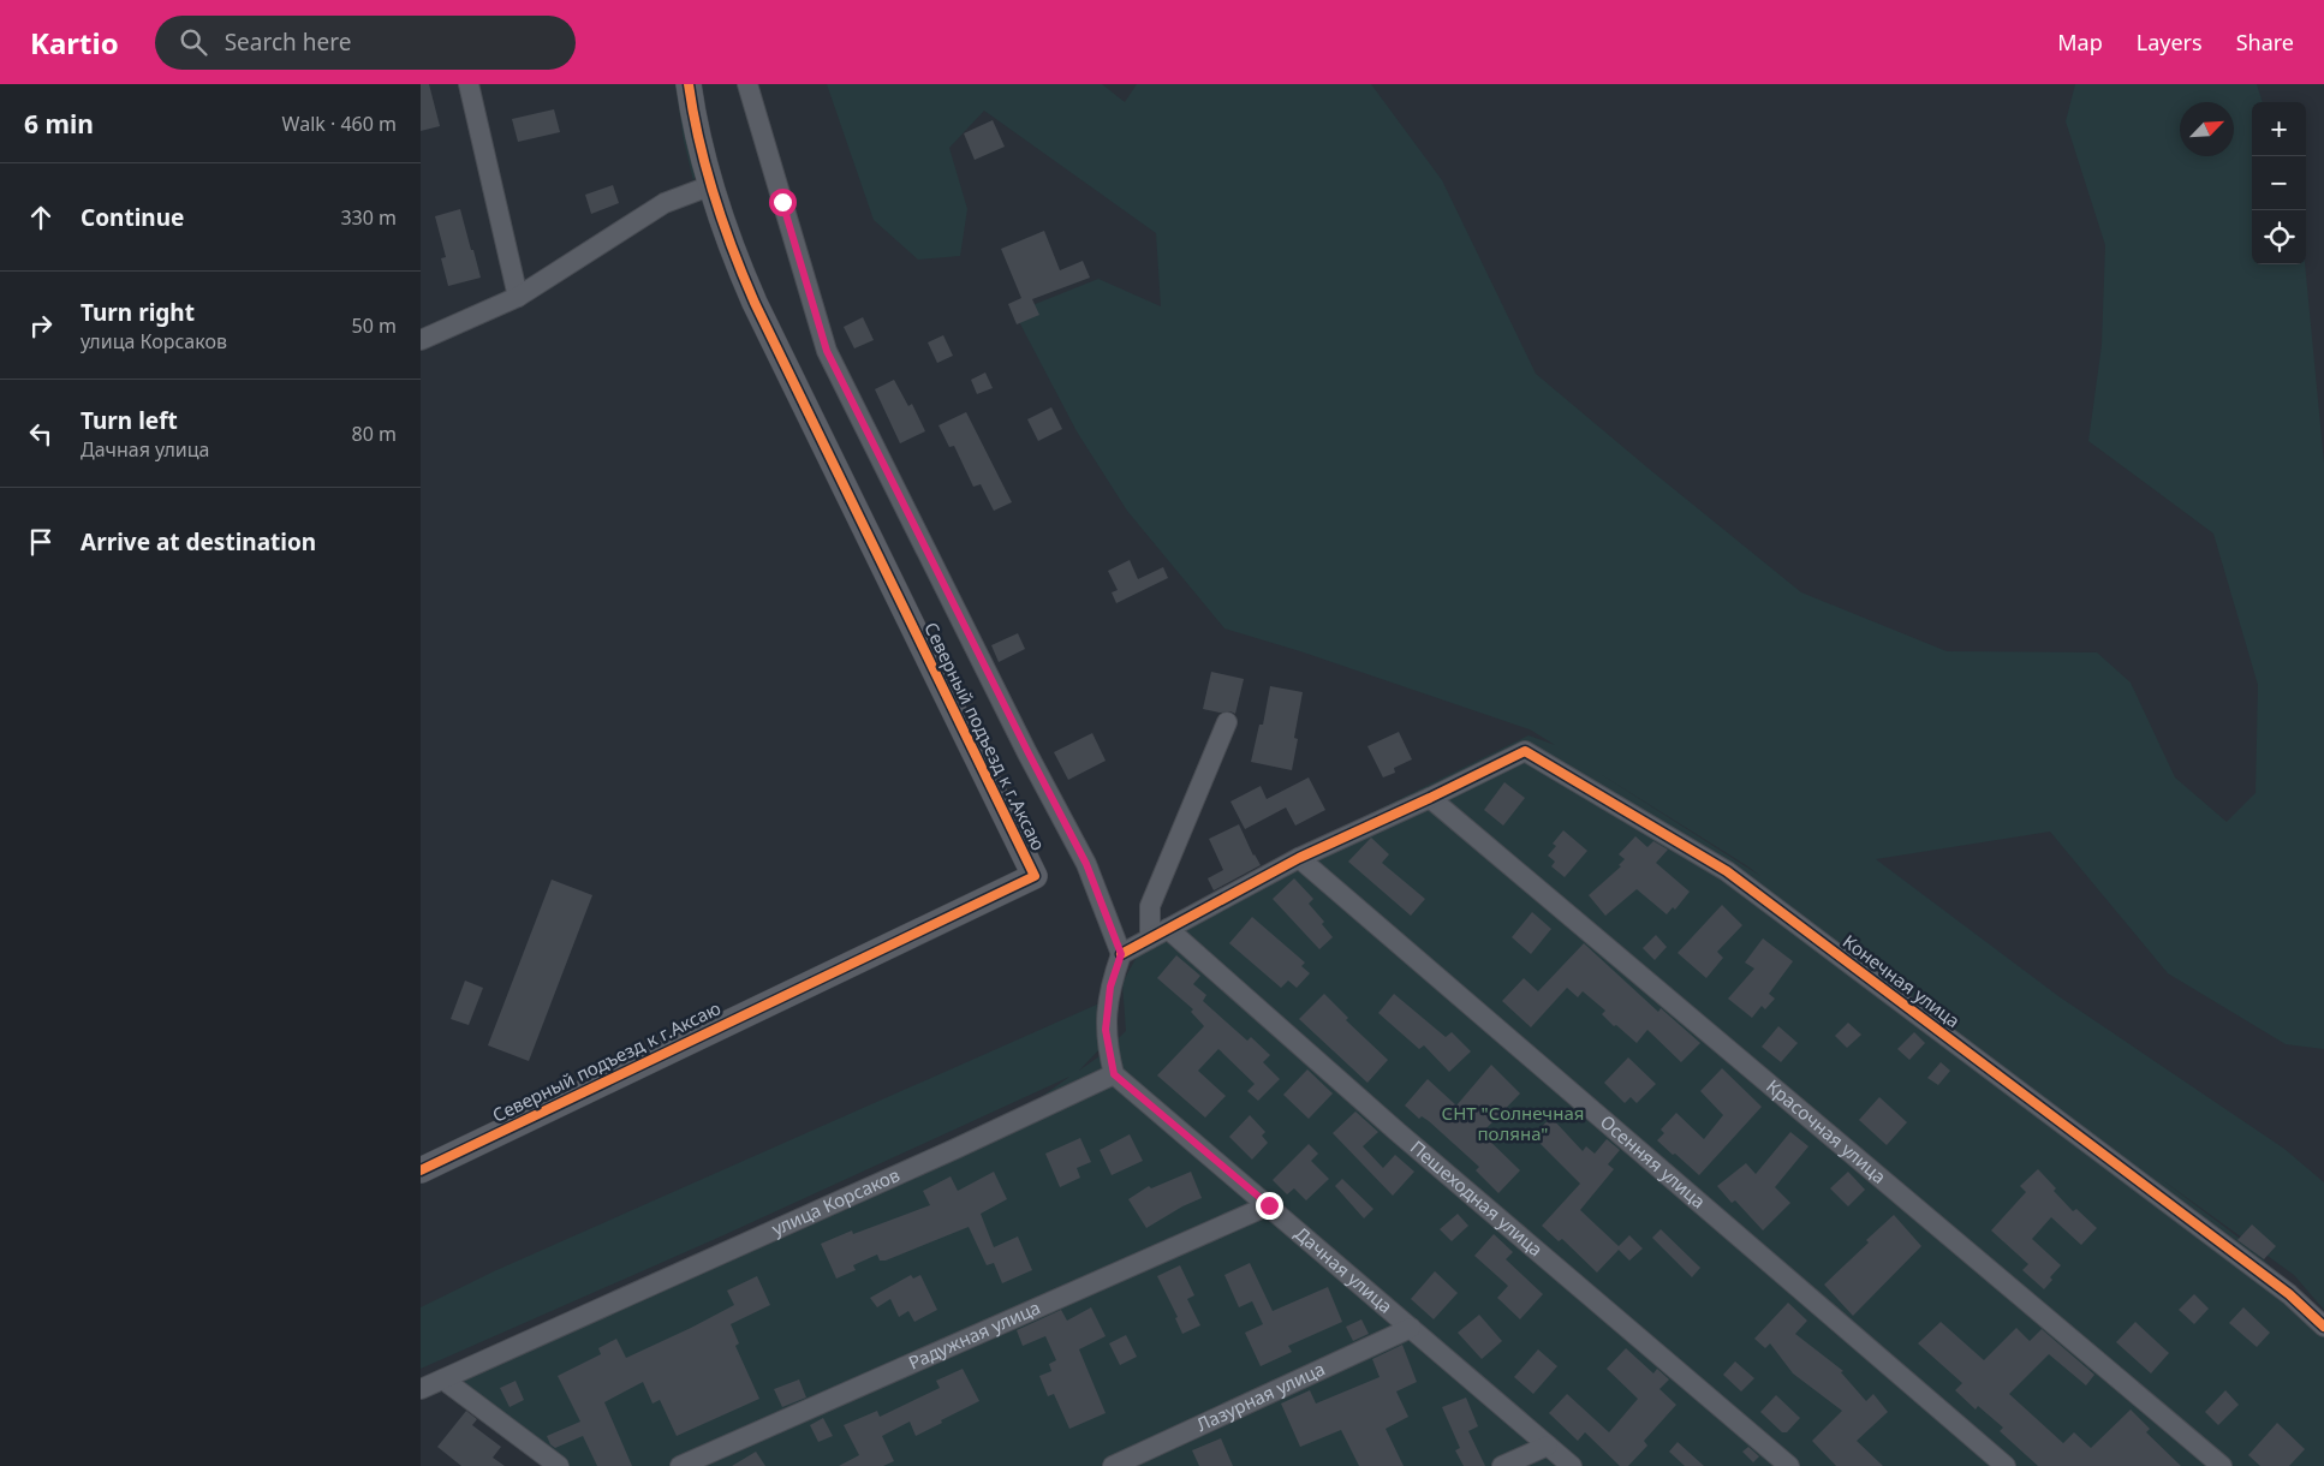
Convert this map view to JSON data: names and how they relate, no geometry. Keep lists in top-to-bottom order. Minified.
{"streets":{"street":["Северный подъезд к г.Аксаю","Конечная улица","Красочная улица","Осенняя улица","Пешеходная улица","улица Корсаков","Дачная улица","Радужная улица","Лазурная улица"]},"crossings":[["Конечная улица","Красочная улица"],["улица Корсаков","Дачная улица"],["Дачная улица","Радужная улица"],["Дачная улица","Лазурная улица"]],"parks":["СНТ \"Солнечная поляна\""],"north":"top right","page":{"header":"Kartio","search":"Search here","nav":["Map","Layers","Share"],"heading":["6 min","Walk · 460 m"],"map_buttons":["+","−"],"list":[["Continue","330 m"],["Turn right","улица Корсаков","50 m"],["Turn left","Дачная улица","80 m"],"Arrive at destination"]}}
